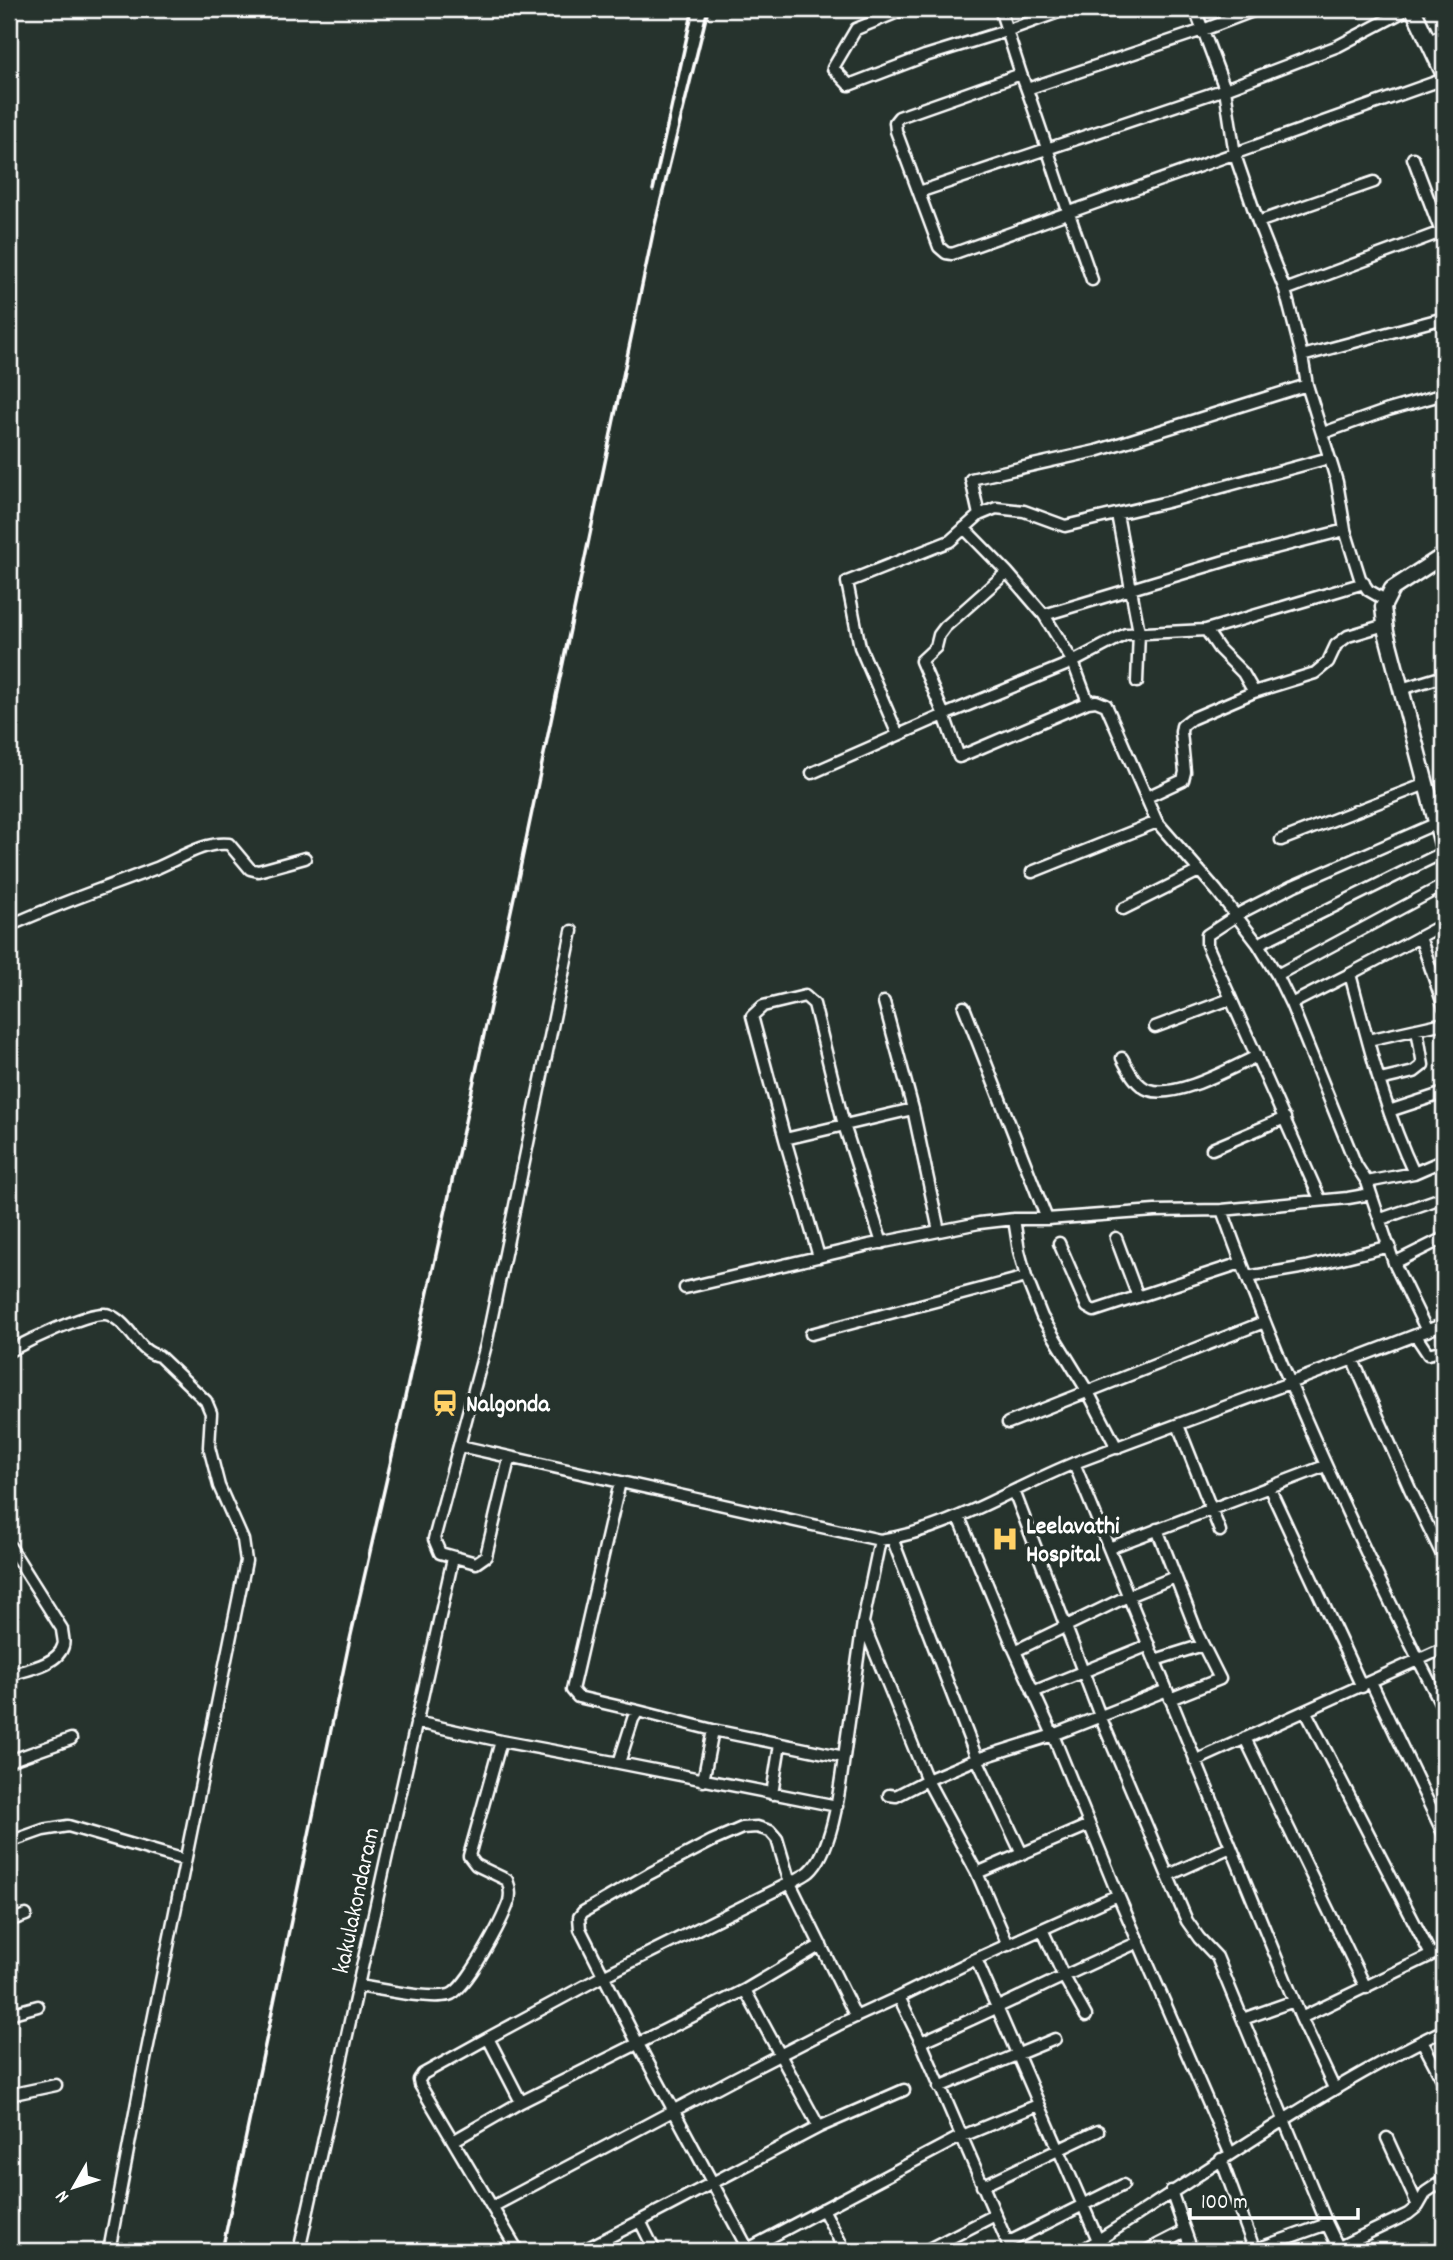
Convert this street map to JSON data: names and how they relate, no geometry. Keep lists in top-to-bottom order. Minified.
{"streets":{"street":["kakulakondaram"]},"places":{"station":["Nalgonda"],"hospital":["Leelavathi Hospital"]},"scale_bar":"100 m","north":"bottom left"}
